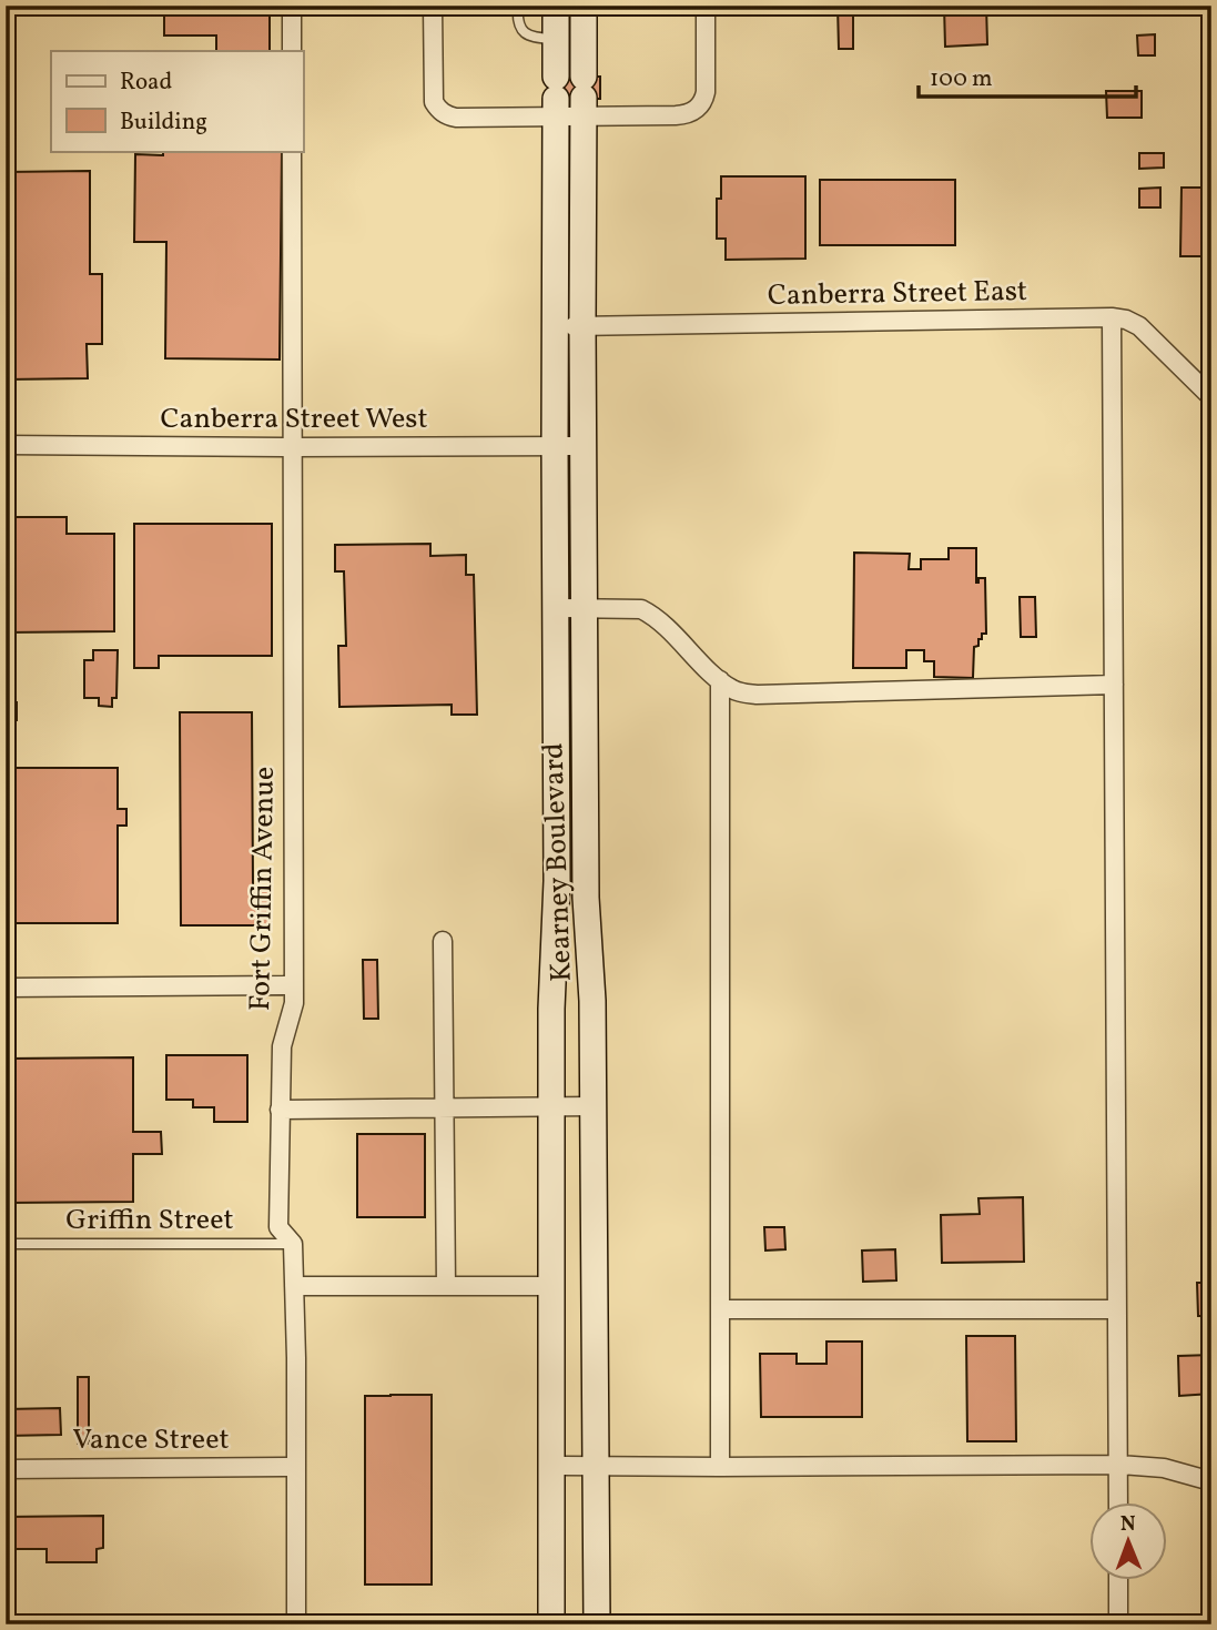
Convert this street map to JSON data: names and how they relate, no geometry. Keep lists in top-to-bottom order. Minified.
{"streets":{"street":["Canberra Street East","Canberra Street West","Kearney Boulevard","Fort Griffin Avenue","Vance Street"],"lane":["Griffin Street"]},"crossings":[["Canberra Street East","Kearney Boulevard"],["Canberra Street West","Kearney Boulevard"],["Canberra Street West","Fort Griffin Avenue"],["Fort Griffin Avenue","Griffin Street"],["Fort Griffin Avenue","Vance Street"]],"legend":["Road","Building"],"scale_bar":"100 m","north":"top"}
